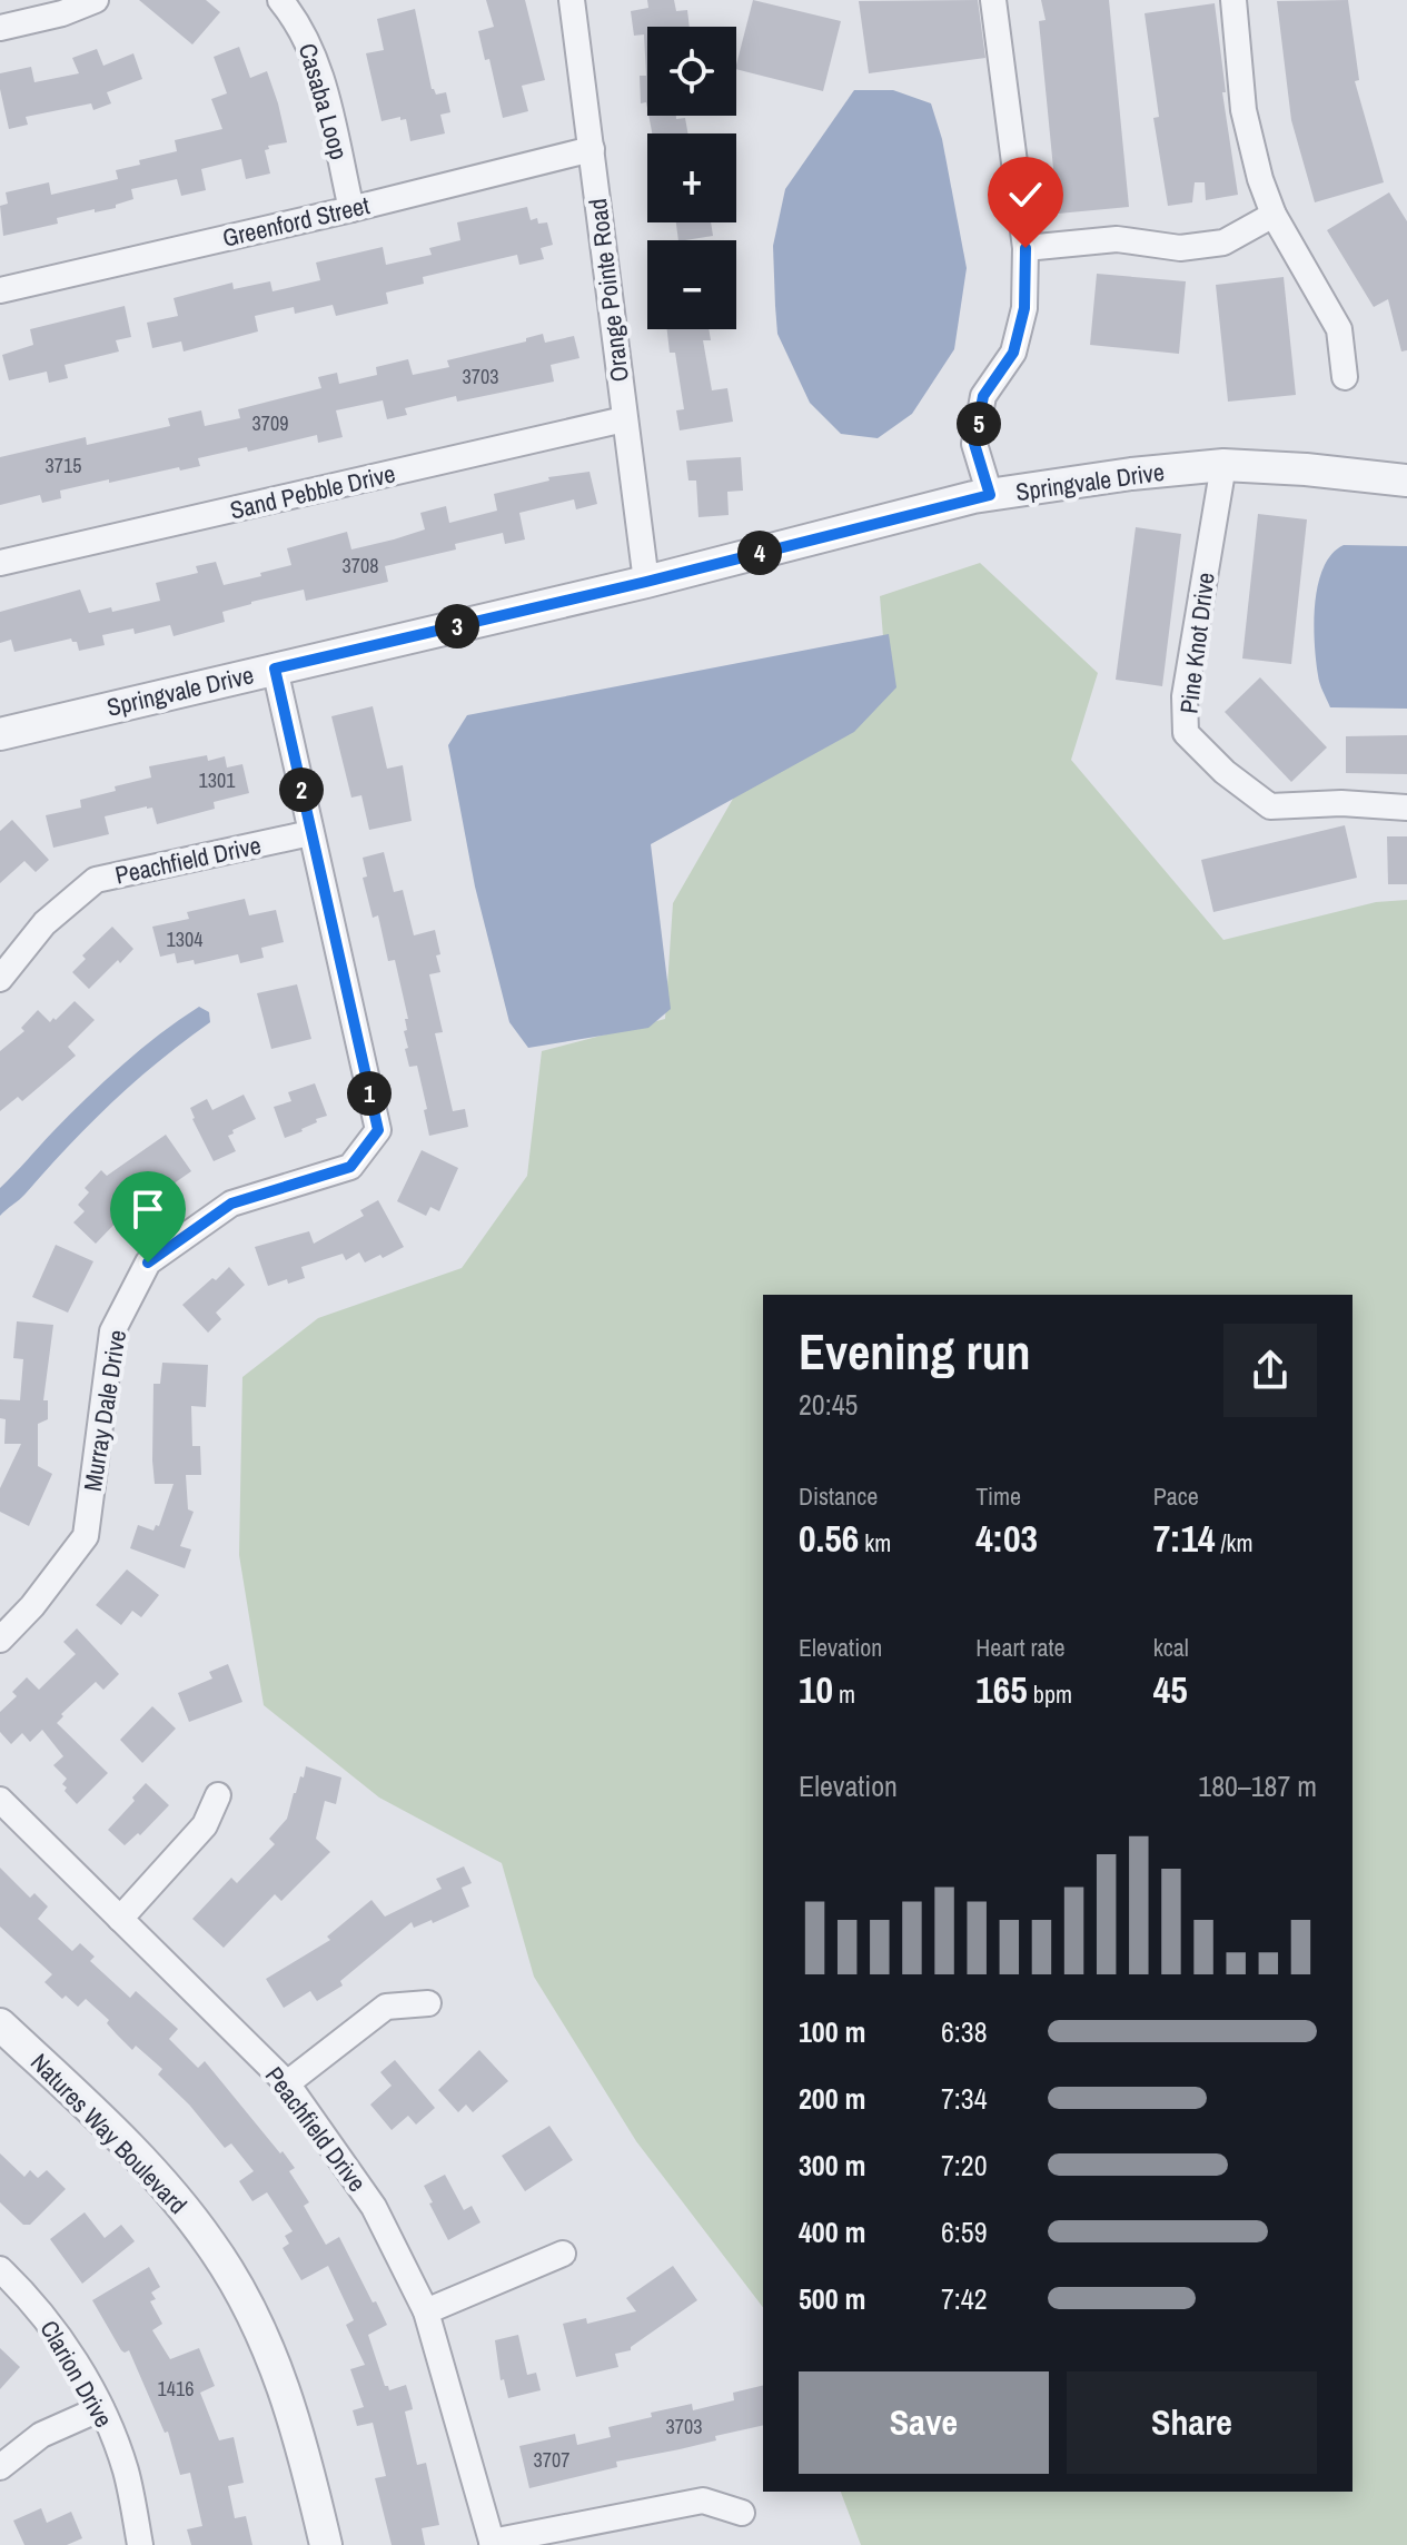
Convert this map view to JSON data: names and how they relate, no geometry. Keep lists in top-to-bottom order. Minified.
{"streets":{"street":["Casaba Loop","Greenford Street","Orange Pointe Road","Springvale Drive","Sand Pebble Drive","Pine Knot Drive","Peachfield Drive","Murray Dale Drive","Natures Way Boulevard","Clarion Drive"]},"crossings":[["Casaba Loop","Greenford Street"],["Greenford Street","Orange Pointe Road"],["Orange Pointe Road","Springvale Drive"],["Orange Pointe Road","Sand Pebble Drive"],["Springvale Drive","Pine Knot Drive"],["Springvale Drive","Murray Dale Drive"],["Peachfield Drive","Murray Dale Drive"]],"house_numbers":["3703","3709","3715","3708","1301","1304","1416","3703","3707"],"page":{"map_buttons":["+","−"],"pins":["5","4","3","2","1"],"heading":["Evening run","20:45"],"stats":[["Distance","0.56 km"],["Time","4:03"],["Pace","7:14 /km"],["Elevation","10 m"],["Heart rate","165 bpm"],["kcal","45"]],"chart":["Elevation","180–187 m"],"list":[{"name":"100 m","note":"6:38"},{"name":"200 m","note":"7:34"},{"name":"300 m","note":"7:20"},{"name":"400 m","note":"6:59"},{"name":"500 m","note":"7:42"}],"buttons":["Save","Share"]}}
